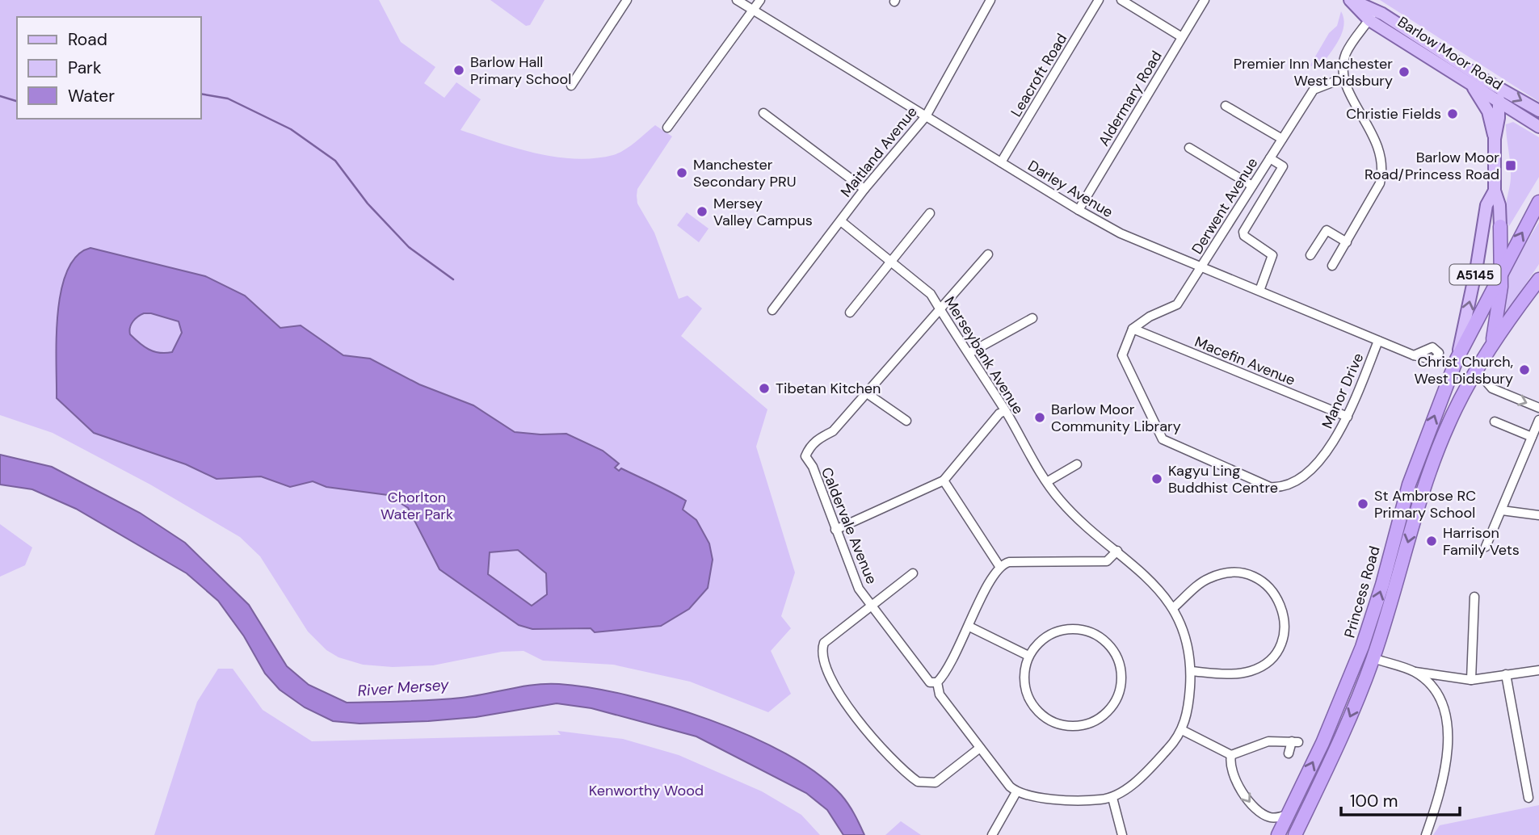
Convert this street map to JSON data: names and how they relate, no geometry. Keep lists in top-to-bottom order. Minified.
{"streets":{"highway":["Princess Road"],"main road":["Barlow Moor Road","A5145"],"street":["Leacroft Road","Aldermary Road","Maitland Avenue","Darley Avenue","Derwent Avenue","Merseybank Avenue","Macefin Avenue","Manor Drive","Caldervale Avenue"]},"crossings":[["Barlow Moor Road","A5145"],["Leacroft Road","Darley Avenue"],["Aldermary Road","Darley Avenue"],["Maitland Avenue","Darley Avenue"],["Maitland Avenue","Merseybank Avenue"],["Darley Avenue","Derwent Avenue"],["Darley Avenue","Manor Drive"],["A5145","Princess Road"],["Merseybank Avenue","Caldervale Avenue"],["Macefin Avenue","Manor Drive"]],"water":["River Mersey"],"parks":["Chorlton Water Park","Kenworthy Wood"],"places":{"other":["Barlow Hall Primary School","Premier Inn Manchester West Didsbury","Christie Fields","Manchester Secondary PRU","Mersey Valley Campus","Christ Church, West Didsbury","Tibetan Kitchen","Barlow Moor Community Library","Kagyu Ling Buddhist Centre","St Ambrose RC Primary School","Harrison Family Vets"],"transit":["Barlow Moor Road/Princess Road"]},"legend":["Road","Park","Water"],"scale_bar":"100 m"}
